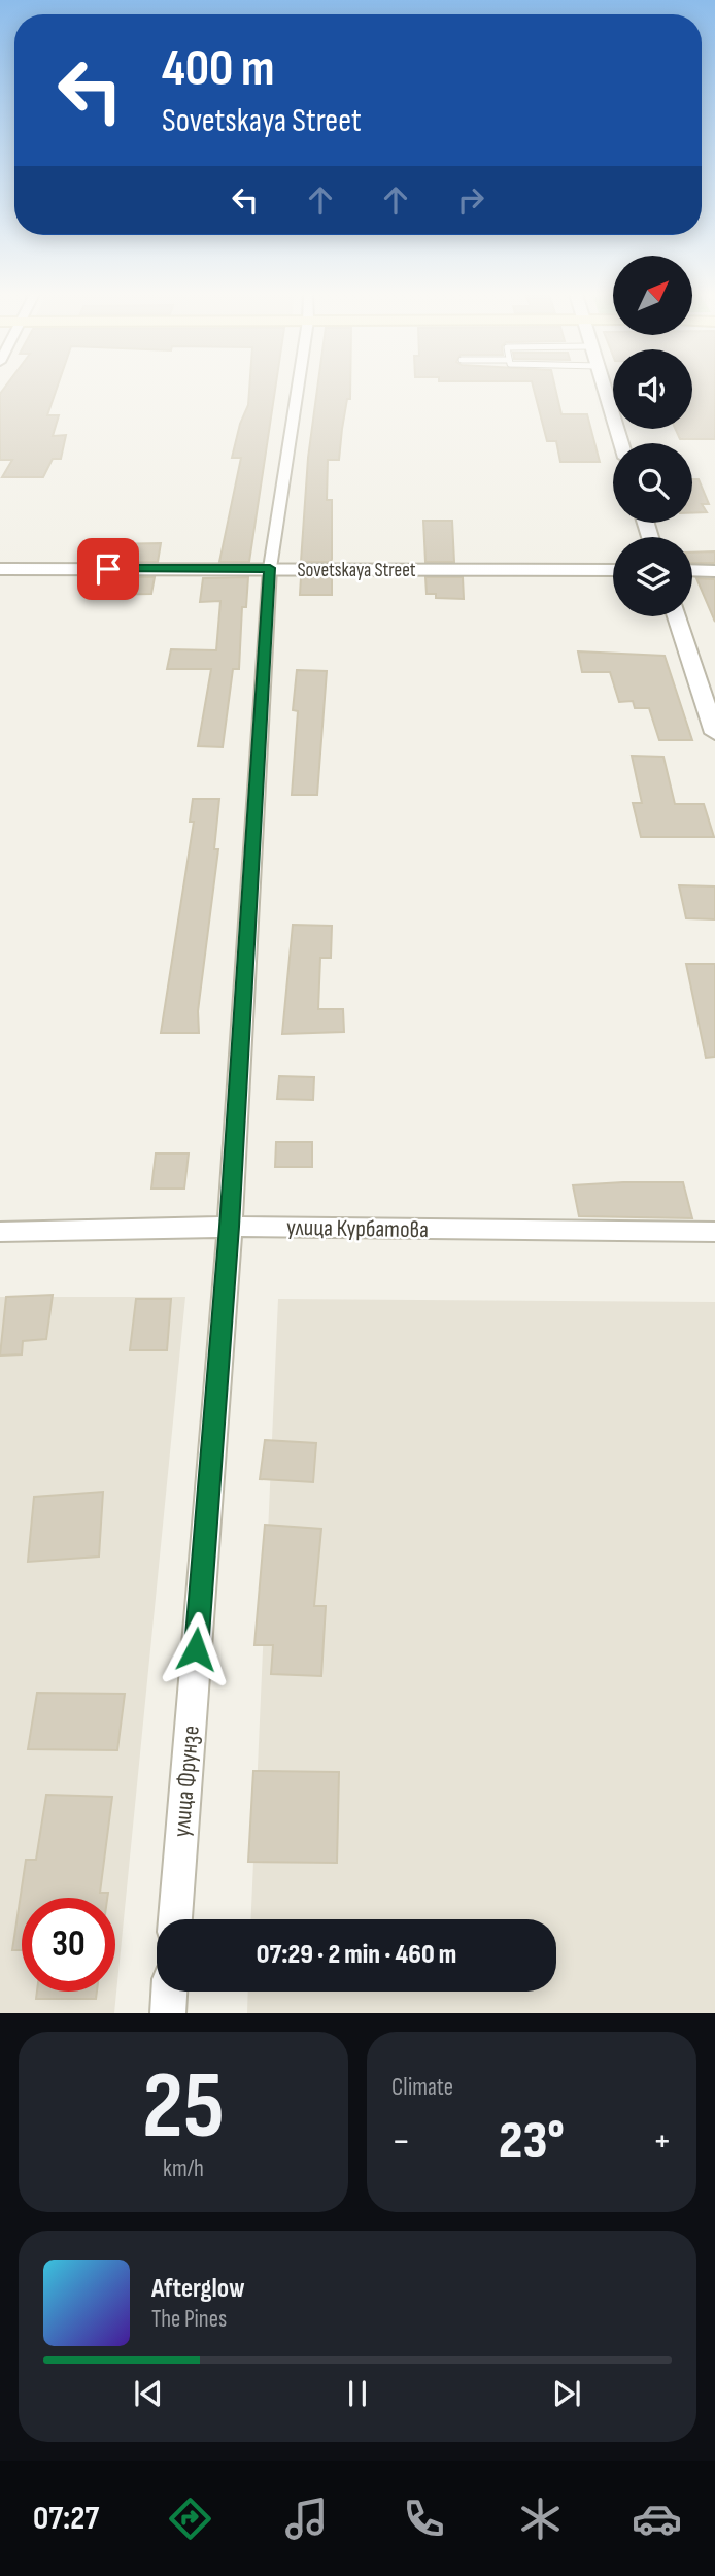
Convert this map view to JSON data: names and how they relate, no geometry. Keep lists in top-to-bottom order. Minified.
{"streets":{"street":["Sovetskaya Street","улица Курбатова","улица Фрунзе"]},"crossings":[["Sovetskaya Street","улица Фрунзе"],["улица Курбатова","улица Фрунзе"]],"north":"top right","page":{"turn":["400 m","Sovetskaya Street"],"limit":"30","trip":"07:29 · 2 min · 460 m","tile":[["25","km/h"],"Climate"],"heat":["−","23°","+"],"song":["Afterglow","The Pines"],"tabs":"07:27"}}
